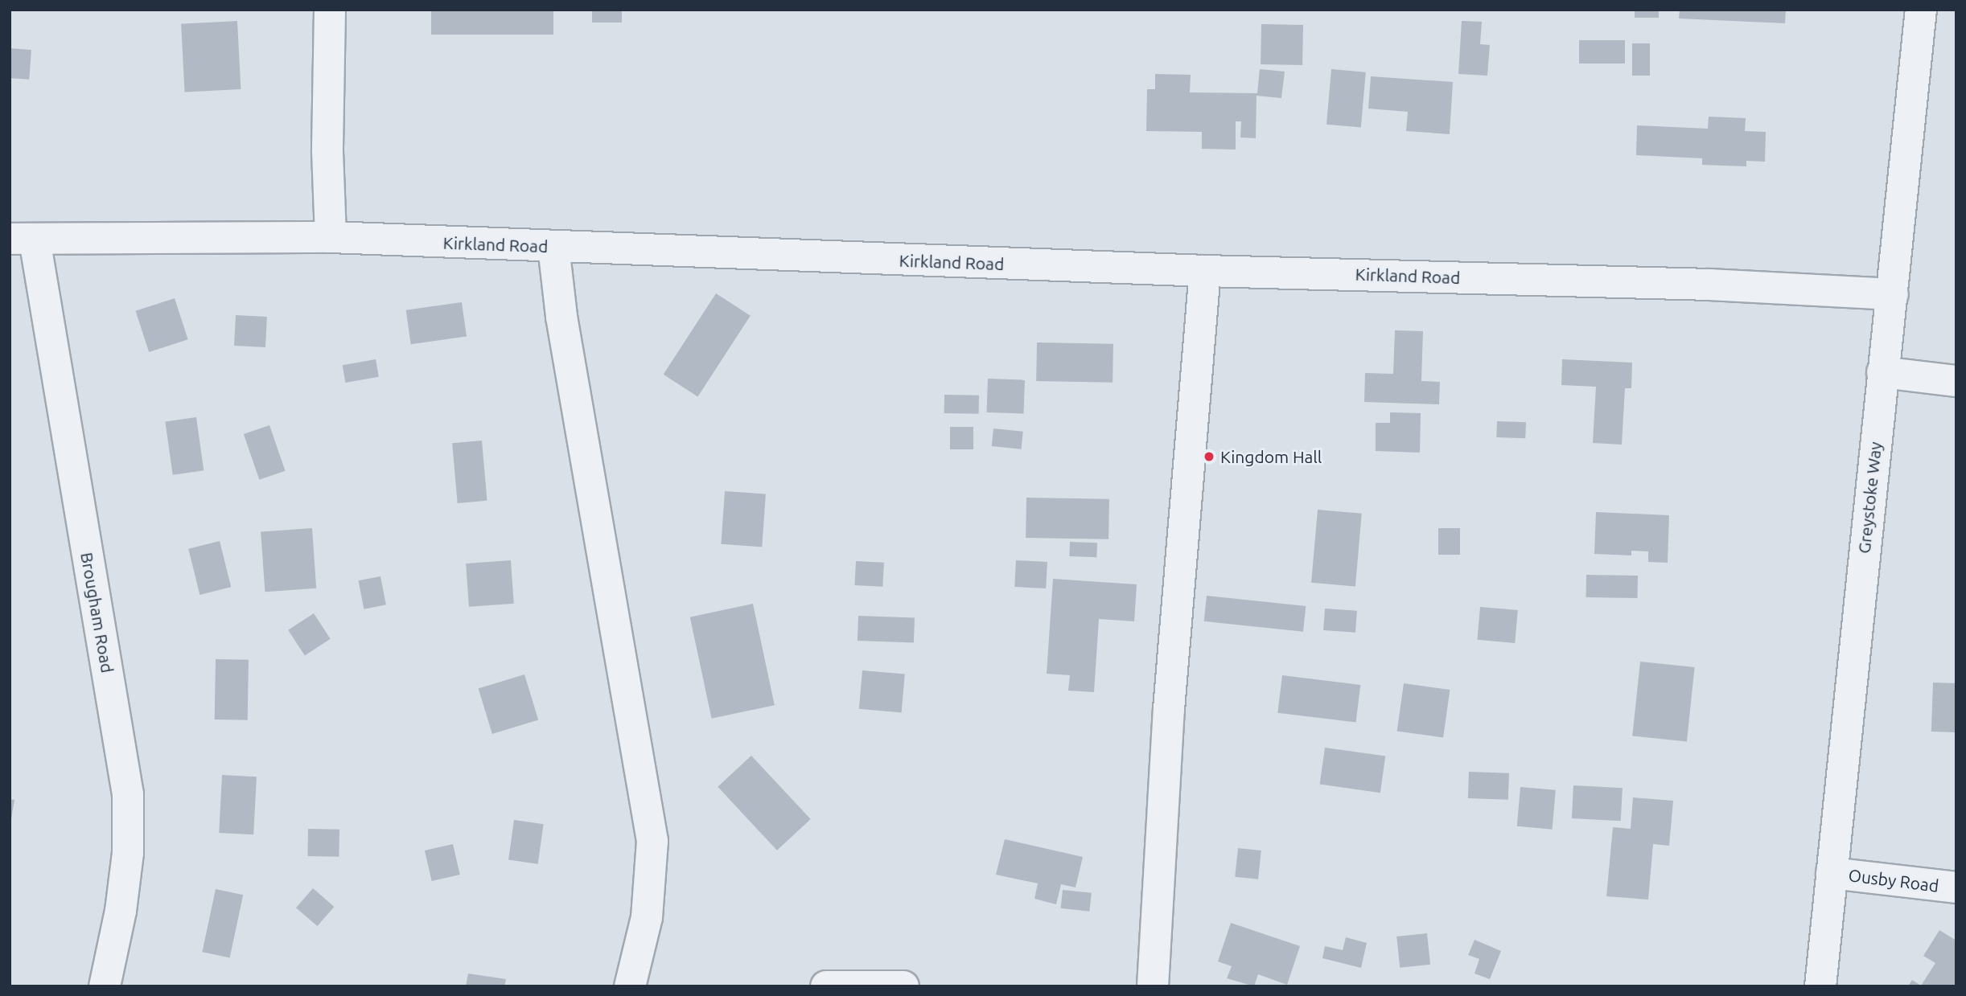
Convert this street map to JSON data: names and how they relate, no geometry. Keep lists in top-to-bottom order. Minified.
{"streets":{"street":["Kirkland Road","Greystoke Way","Brougham Road","Ousby Road"]},"crossings":[["Kirkland Road","Greystoke Way"],["Kirkland Road","Brougham Road"],["Greystoke Way","Ousby Road"]],"places":["Kingdom Hall"]}
